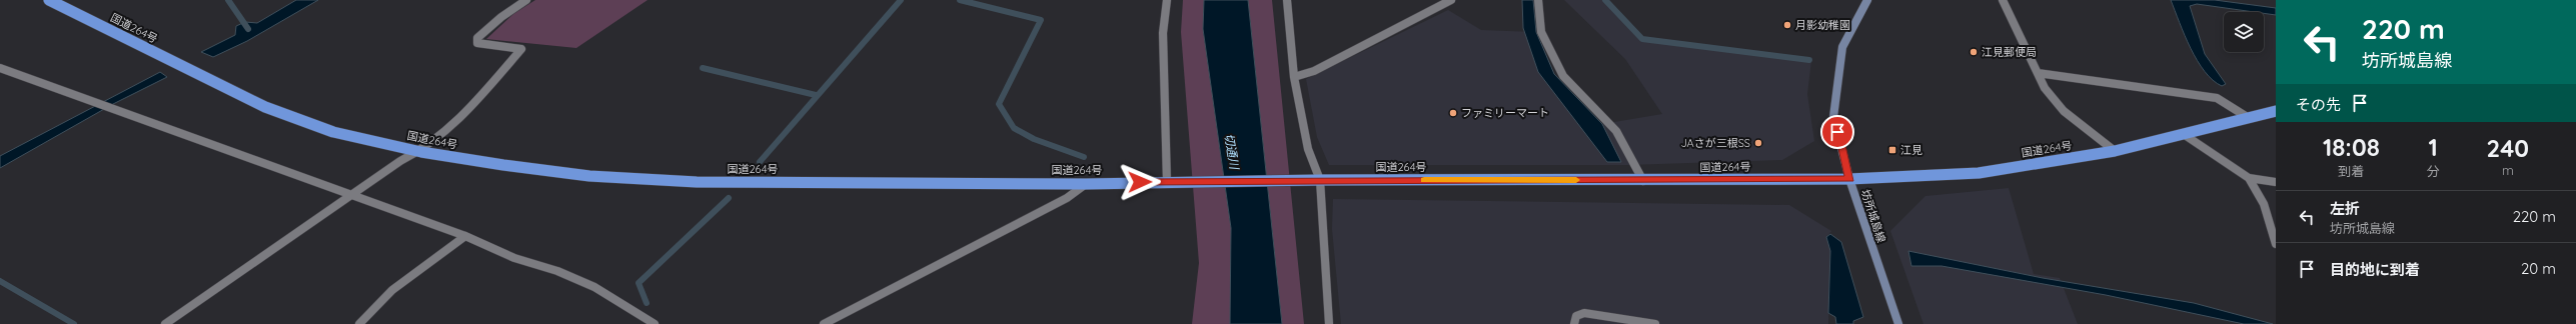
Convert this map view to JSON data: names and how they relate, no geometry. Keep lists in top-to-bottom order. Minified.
{"streets":{"highway":["国道264号"],"main road":["坊所城島線"]},"crossings":[["国道264号","坊所城島線"]],"water":["切通川"],"places":{"other":["月影幼稚園","江見郵便局","ファミリーマート","JAさが三根SS"],"transit":["江見"]},"page":{"turn":["220 m","坊所城島線"],"then":"その先","eta":["18:08","到着","1","分","240","m"],"list":[{"name":"左折","note":"坊所城島線","value":"220 m"},{"name":"目的地に到着","value":"20 m"}]}}
